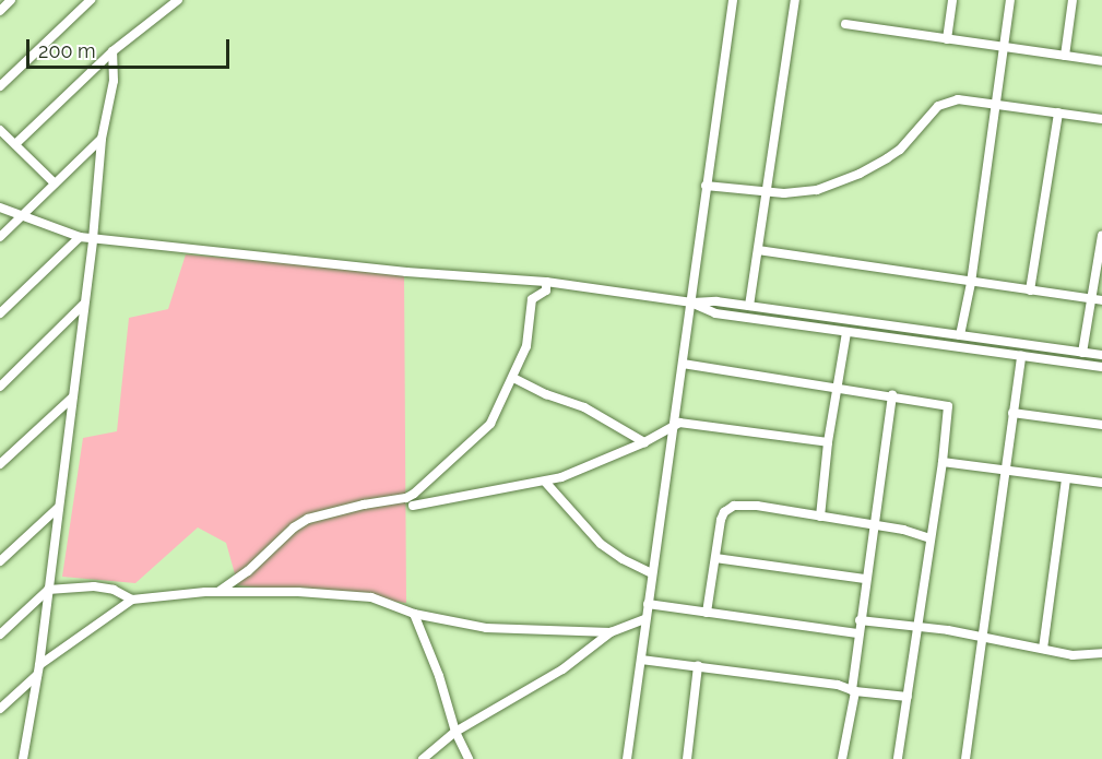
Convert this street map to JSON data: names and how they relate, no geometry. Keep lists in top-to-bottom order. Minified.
{"scale_bar":"200 m"}
